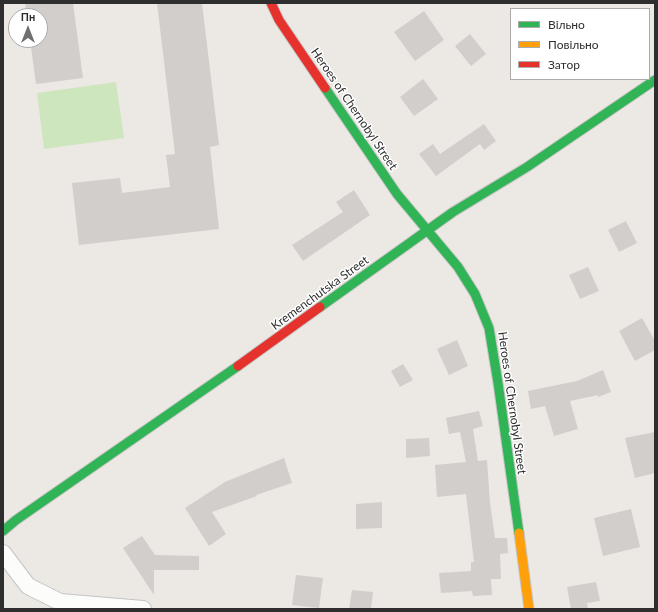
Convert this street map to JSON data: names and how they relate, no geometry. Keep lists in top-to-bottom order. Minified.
{"streets":{"main road":["Heroes of Chernobyl Street","Kremenchutska Street"]},"crossings":[["Heroes of Chernobyl Street","Kremenchutska Street"]],"legend":["Вільно","Повільно","Затор"],"north":"top"}
